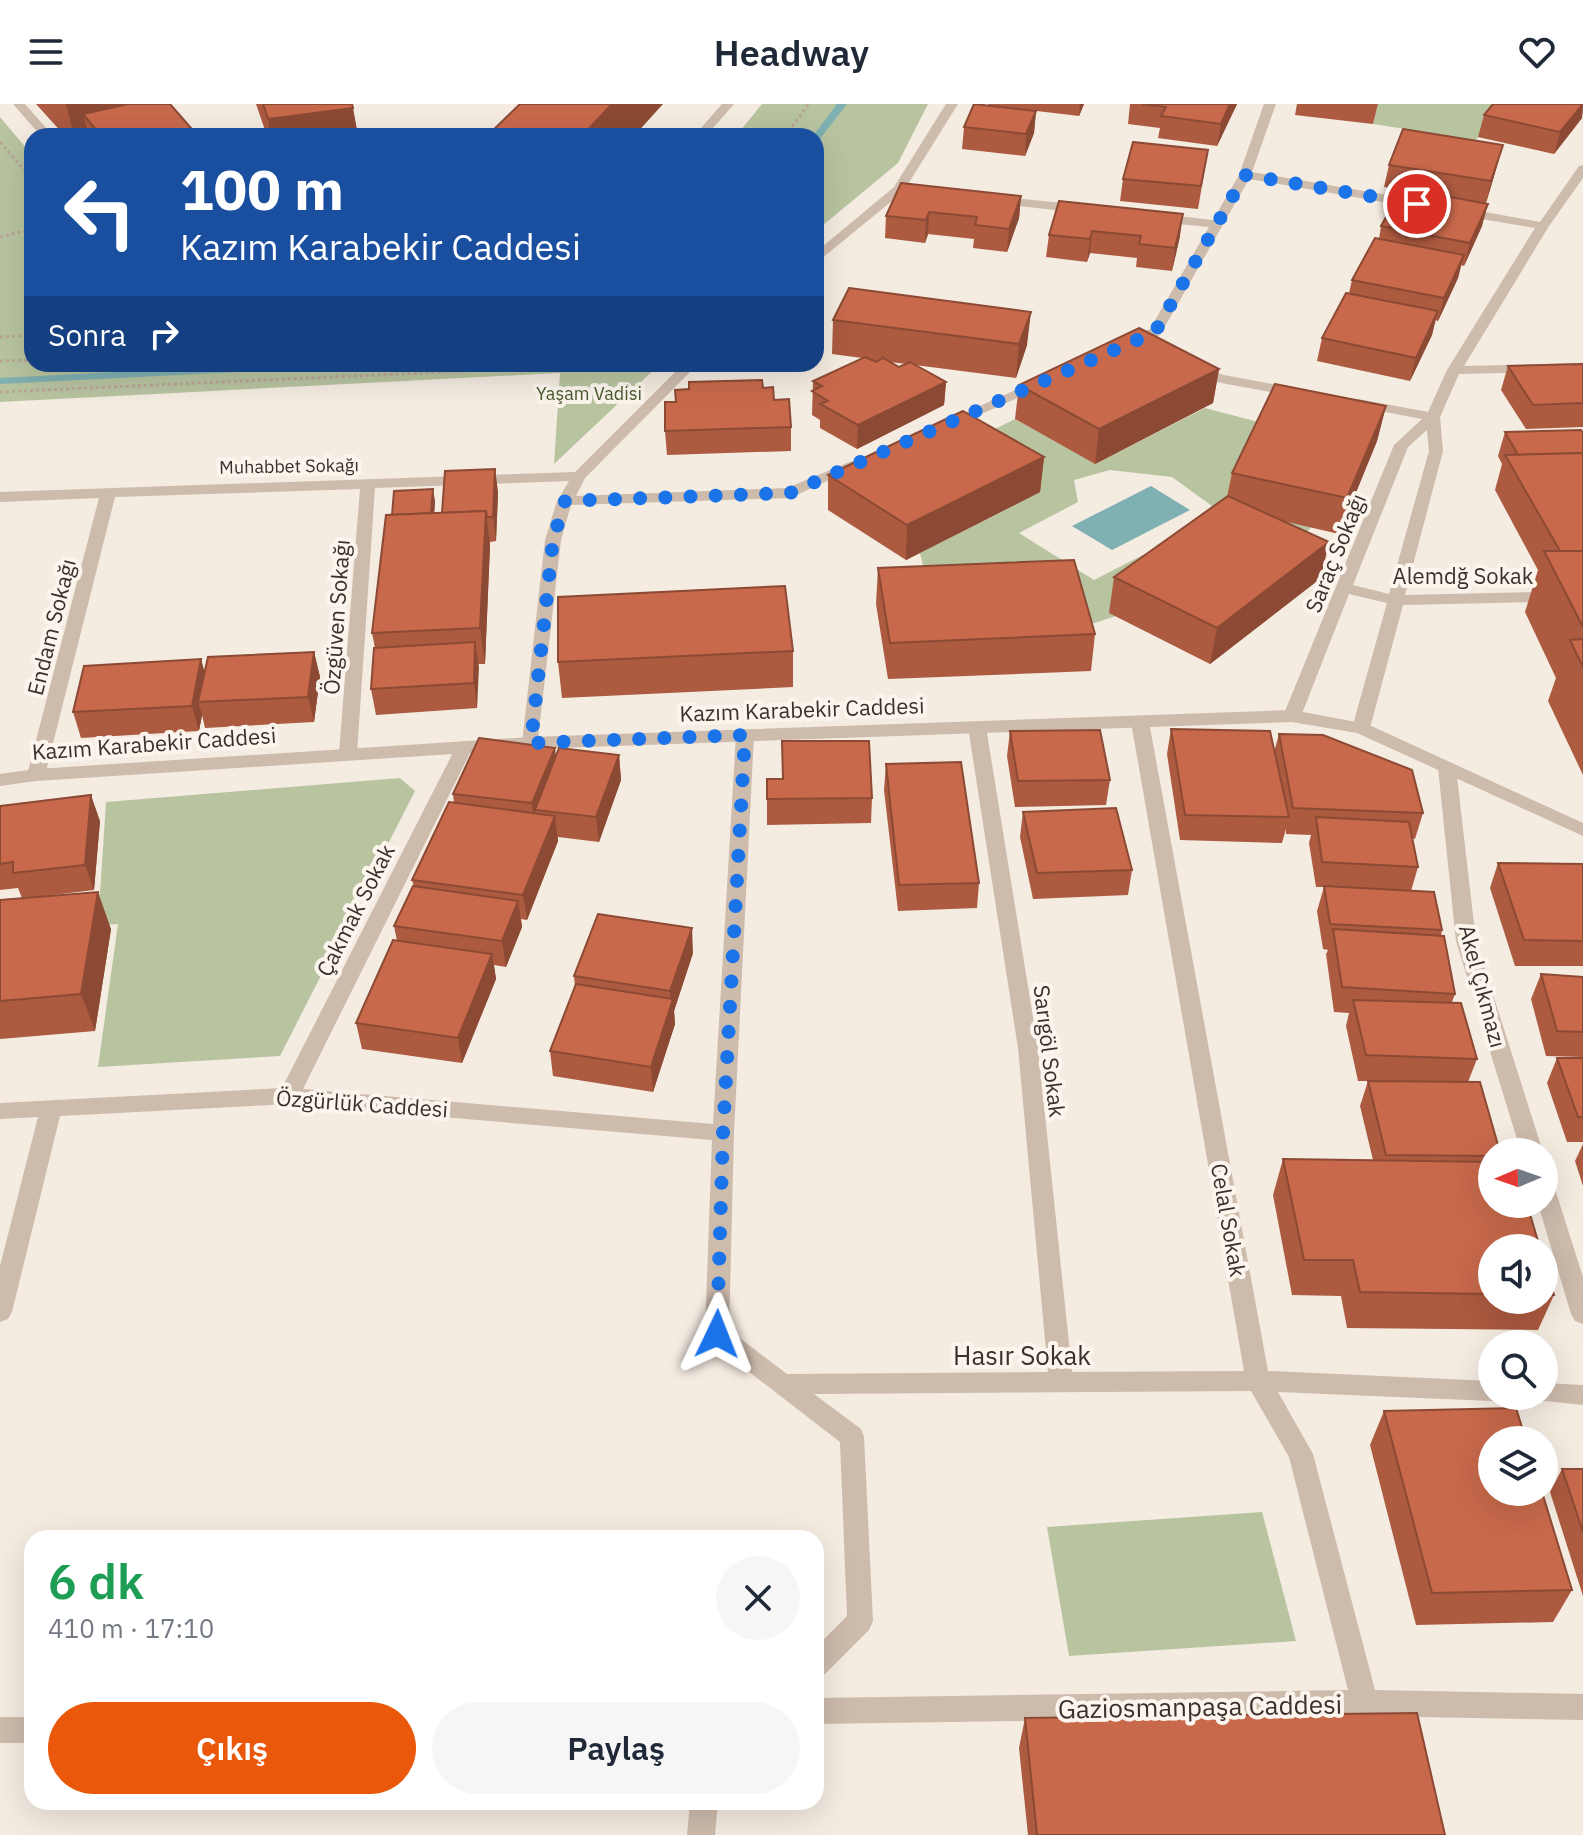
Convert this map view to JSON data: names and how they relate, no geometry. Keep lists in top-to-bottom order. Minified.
{"streets":{"street":["Muhabbet Sokağı","Saraç Sokağı","Alemdğ Sokak","Özgüven Sokağı","Endam Sokağı","Kazım Karabekir Caddesi","Çakmak Sokak","Akel Çıkmazı","Sarıgöl Sokak","Özgürlük Caddesi","Celal Sokak","Hasır Sokak","Gaziosmanpaşa Caddesi"]},"crossings":[["Muhabbet Sokağı","Özgüven Sokağı"],["Muhabbet Sokağı","Endam Sokağı"],["Saraç Sokağı","Alemdğ Sokak"],["Saraç Sokağı","Kazım Karabekir Caddesi"],["Özgüven Sokağı","Kazım Karabekir Caddesi"],["Endam Sokağı","Kazım Karabekir Caddesi"],["Kazım Karabekir Caddesi","Çakmak Sokak"],["Kazım Karabekir Caddesi","Akel Çıkmazı"],["Kazım Karabekir Caddesi","Sarıgöl Sokak"],["Kazım Karabekir Caddesi","Celal Sokak"],["Çakmak Sokak","Özgürlük Caddesi"],["Sarıgöl Sokak","Hasır Sokak"],["Celal Sokak","Hasır Sokak"],["Celal Sokak","Gaziosmanpaşa Caddesi"]],"parks":["Yaşam Vadisi"],"north":"left","page":{"header":"Headway","turn":["100 m","Kazım Karabekir Caddesi"],"then":"Sonra","heading":["6 dk","410 m · 17:10"],"buttons":["Çıkış","Paylaş"]}}
